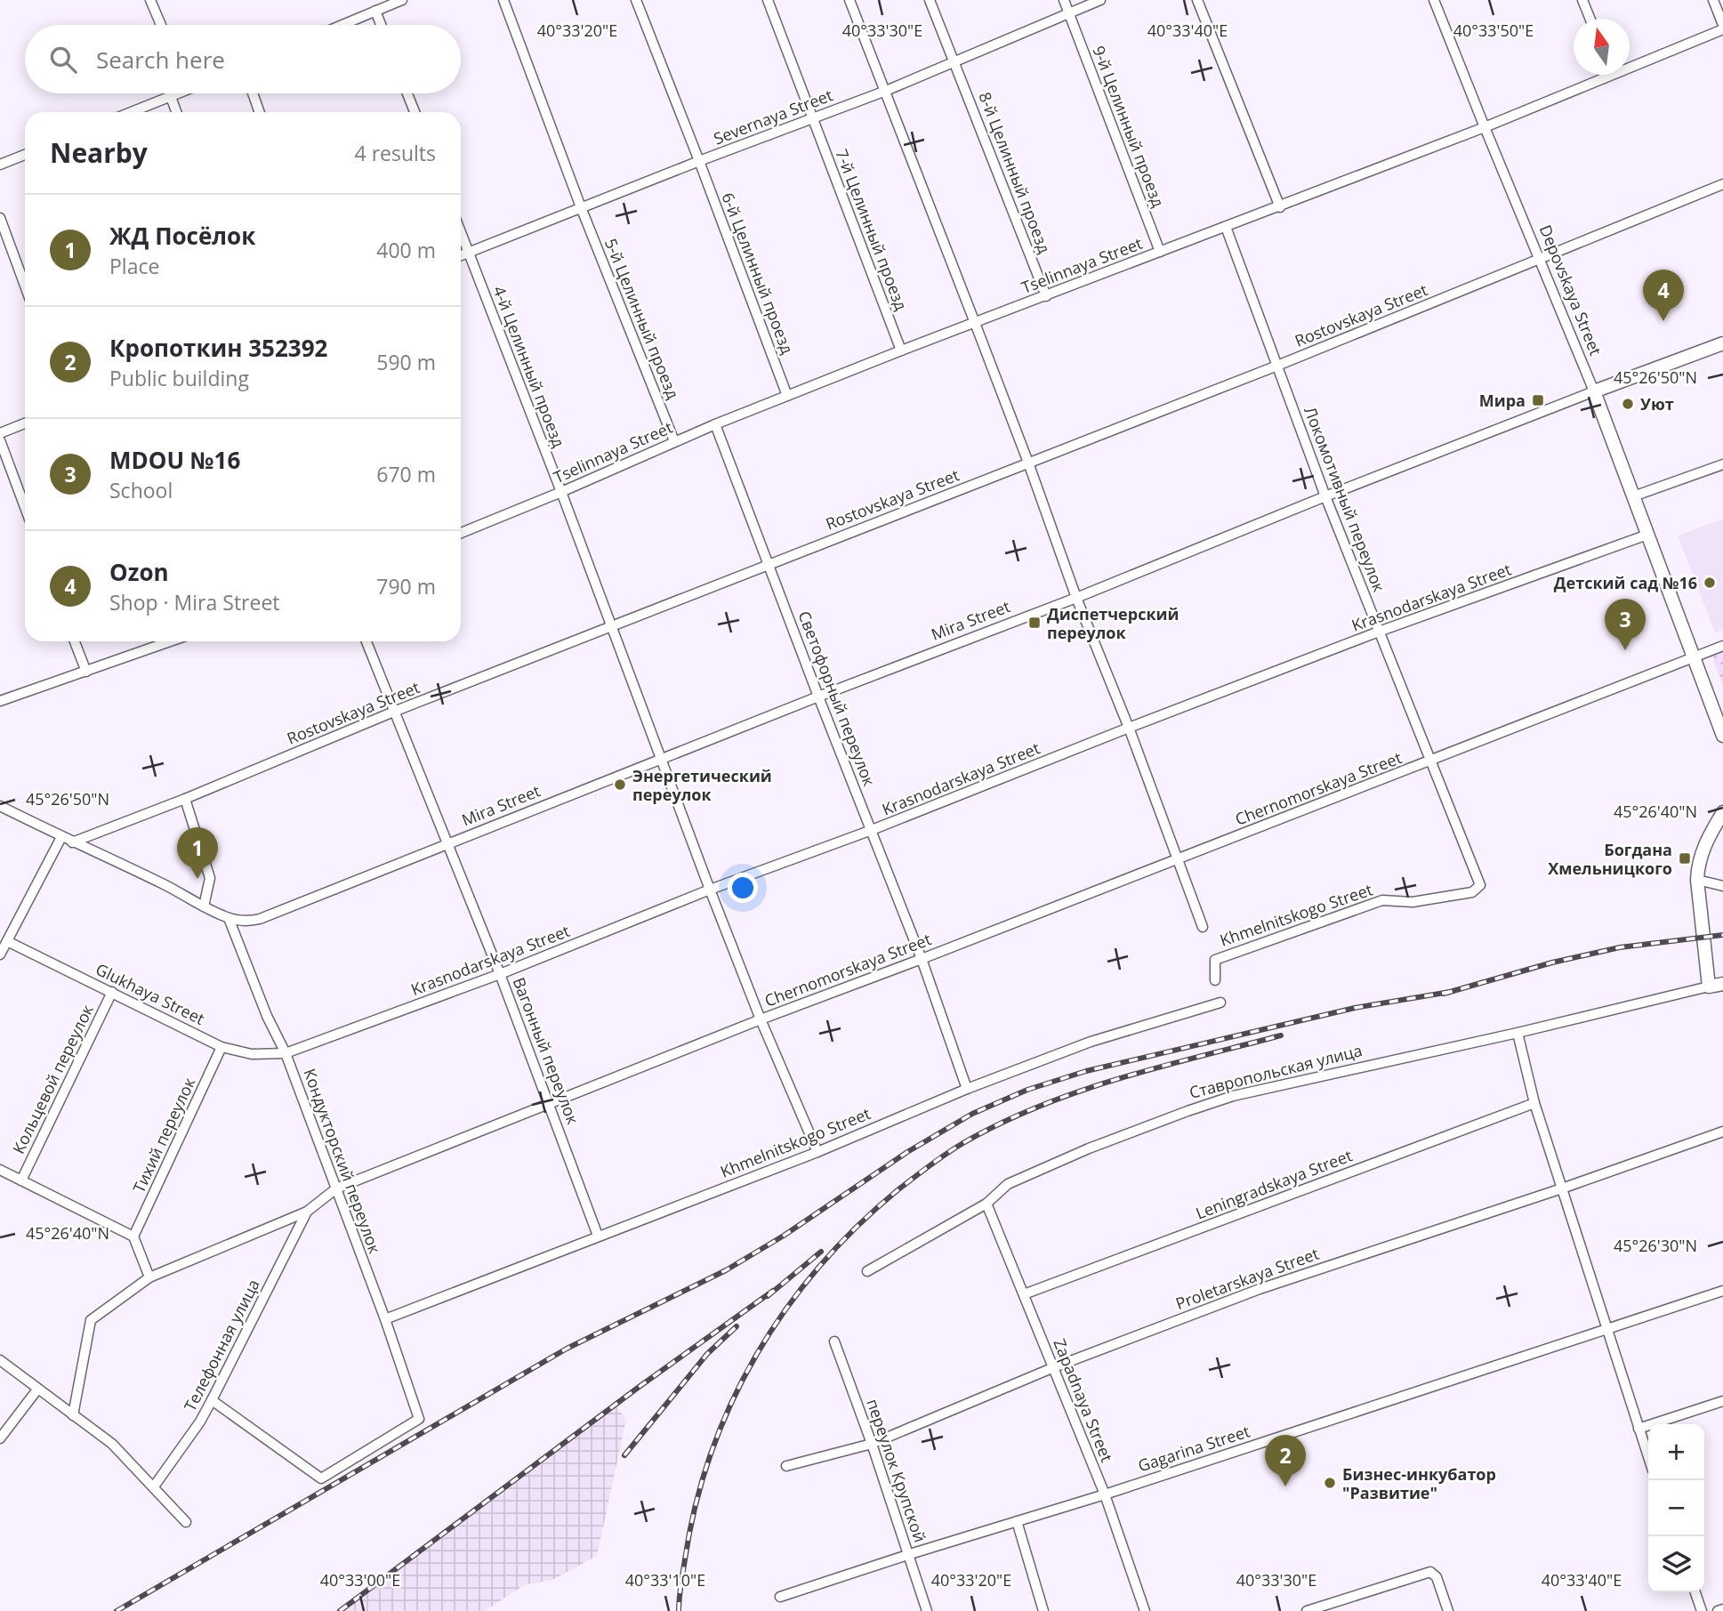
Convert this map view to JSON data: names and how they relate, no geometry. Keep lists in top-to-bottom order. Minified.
{"streets":{"main road":["Depovskaya Street","Mira Street","Ставропольская улица"],"street":["Severnaya Street","9-й Целинный проезд","8-й Целинный проезд","7-й Целинный проезд","Tselinnaya Street","6-й Целинный проезд","Rostovskaya Street","5-й Целинный проезд","4-й Целинный проезд","Локомотивный переулок","Krasnodarskaya Street","Светофорный переулок","Chernomorskaya Street","Khmelnitskogo Street","Glukhaya Street","Вагонный переулок","Кольцевой переулок","Тихий переулок","Кондукторский переулок","Leningradskaya Street","Proletarskaya Street","Телефонная улица","Zapadnaya Street","Gagarina Street","переулок Крупской"]},"crossings":[["Severnaya Street","9-й Целинный проезд"],["Severnaya Street","8-й Целинный проезд"],["Severnaya Street","7-й Целинный проезд"],["Severnaya Street","6-й Целинный проезд"],["Severnaya Street","5-й Целинный проезд"],["Severnaya Street","4-й Целинный проезд"],["9-й Целинный проезд","Tselinnaya Street"],["8-й Целинный проезд","Tselinnaya Street"],["7-й Целинный проезд","Tselinnaya Street"],["Tselinnaya Street","6-й Целинный проезд"],["Tselinnaya Street","Depovskaya Street"],["Tselinnaya Street","5-й Целинный проезд"],["Tselinnaya Street","4-й Целинный проезд"],["Tselinnaya Street","Локомотивный переулок"],["Tselinnaya Street","Светофорный переулок"],["Depovskaya Street","Rostovskaya Street"],["Depovskaya Street","Krasnodarskaya Street"],["Depovskaya Street","Mira Street"],["Depovskaya Street","Chernomorskaya Street"],["Rostovskaya Street","Локомотивный переулок"],["Rostovskaya Street","Светофорный переулок"],["Rostovskaya Street","Вагонный переулок"],["Локомотивный переулок","Krasnodarskaya Street"],["Локомотивный переулок","Mira Street"],["Локомотивный переулок","Chernomorskaya Street"],["Локомотивный переулок","Khmelnitskogo Street"],["Krasnodarskaya Street","Светофорный переулок"],["Krasnodarskaya Street","Glukhaya Street"],["Krasnodarskaya Street","Вагонный переулок"],["Krasnodarskaya Street","Кондукторский переулок"],["Mira Street","Светофорный переулок"],["Mira Street","Вагонный переулок"],["Mira Street","Кондукторский переулок"],["Светофорный переулок","Chernomorskaya Street"],["Светофорный переулок","Khmelnitskogo Street"],["Chernomorskaya Street","Вагонный переулок"],["Chernomorskaya Street","Кондукторский переулок"],["Chernomorskaya Street","Телефонная улица"],["Khmelnitskogo Street","Вагонный переулок"],["Khmelnitskogo Street","Кондукторский переулок"],["Glukhaya Street","Кольцевой переулок"],["Glukhaya Street","Тихий переулок"],["Glukhaya Street","Кондукторский переулок"],["Ставропольская улица","Zapadnaya Street"],["Кондукторский переулок","Телефонная улица"],["Leningradskaya Street","Zapadnaya Street"],["Proletarskaya Street","Zapadnaya Street"],["Proletarskaya Street","переулок Крупской"],["Zapadnaya Street","Gagarina Street"],["Gagarina Street","переулок Крупской"]],"places":{"transit":["Мира","Диспетчерский переулок","Богдана Хмельницкого"],"other":["Уют","Детский сад №16","Энергетический переулок","Бизнес-инкубатор \"Развитие\""]},"north":"top","page":{"search":"Search here","heading":["Nearby","4 results"],"list":[{"mark":"1","name":"ЖД Посёлок","note":"Place","value":"400 m"},{"mark":"2","name":"Кропоткин 352392","note":"Public building","value":"590 m"},{"mark":"3","name":"MDOU №16","note":"School","value":"670 m"},{"mark":"4","name":"Ozon","note":"Shop · Mira Street","value":"790 m"}],"pins":["4","3","1","2"],"map_buttons":["+","−"]},"coordinates":["40°33'50\"E","40°33'20\"E","40°33'30\"E","40°33'40\"E","45°26'50\"N","45°26'40\"N","45°26'30\"N","40°33'00\"E","40°33'10\"E"]}
